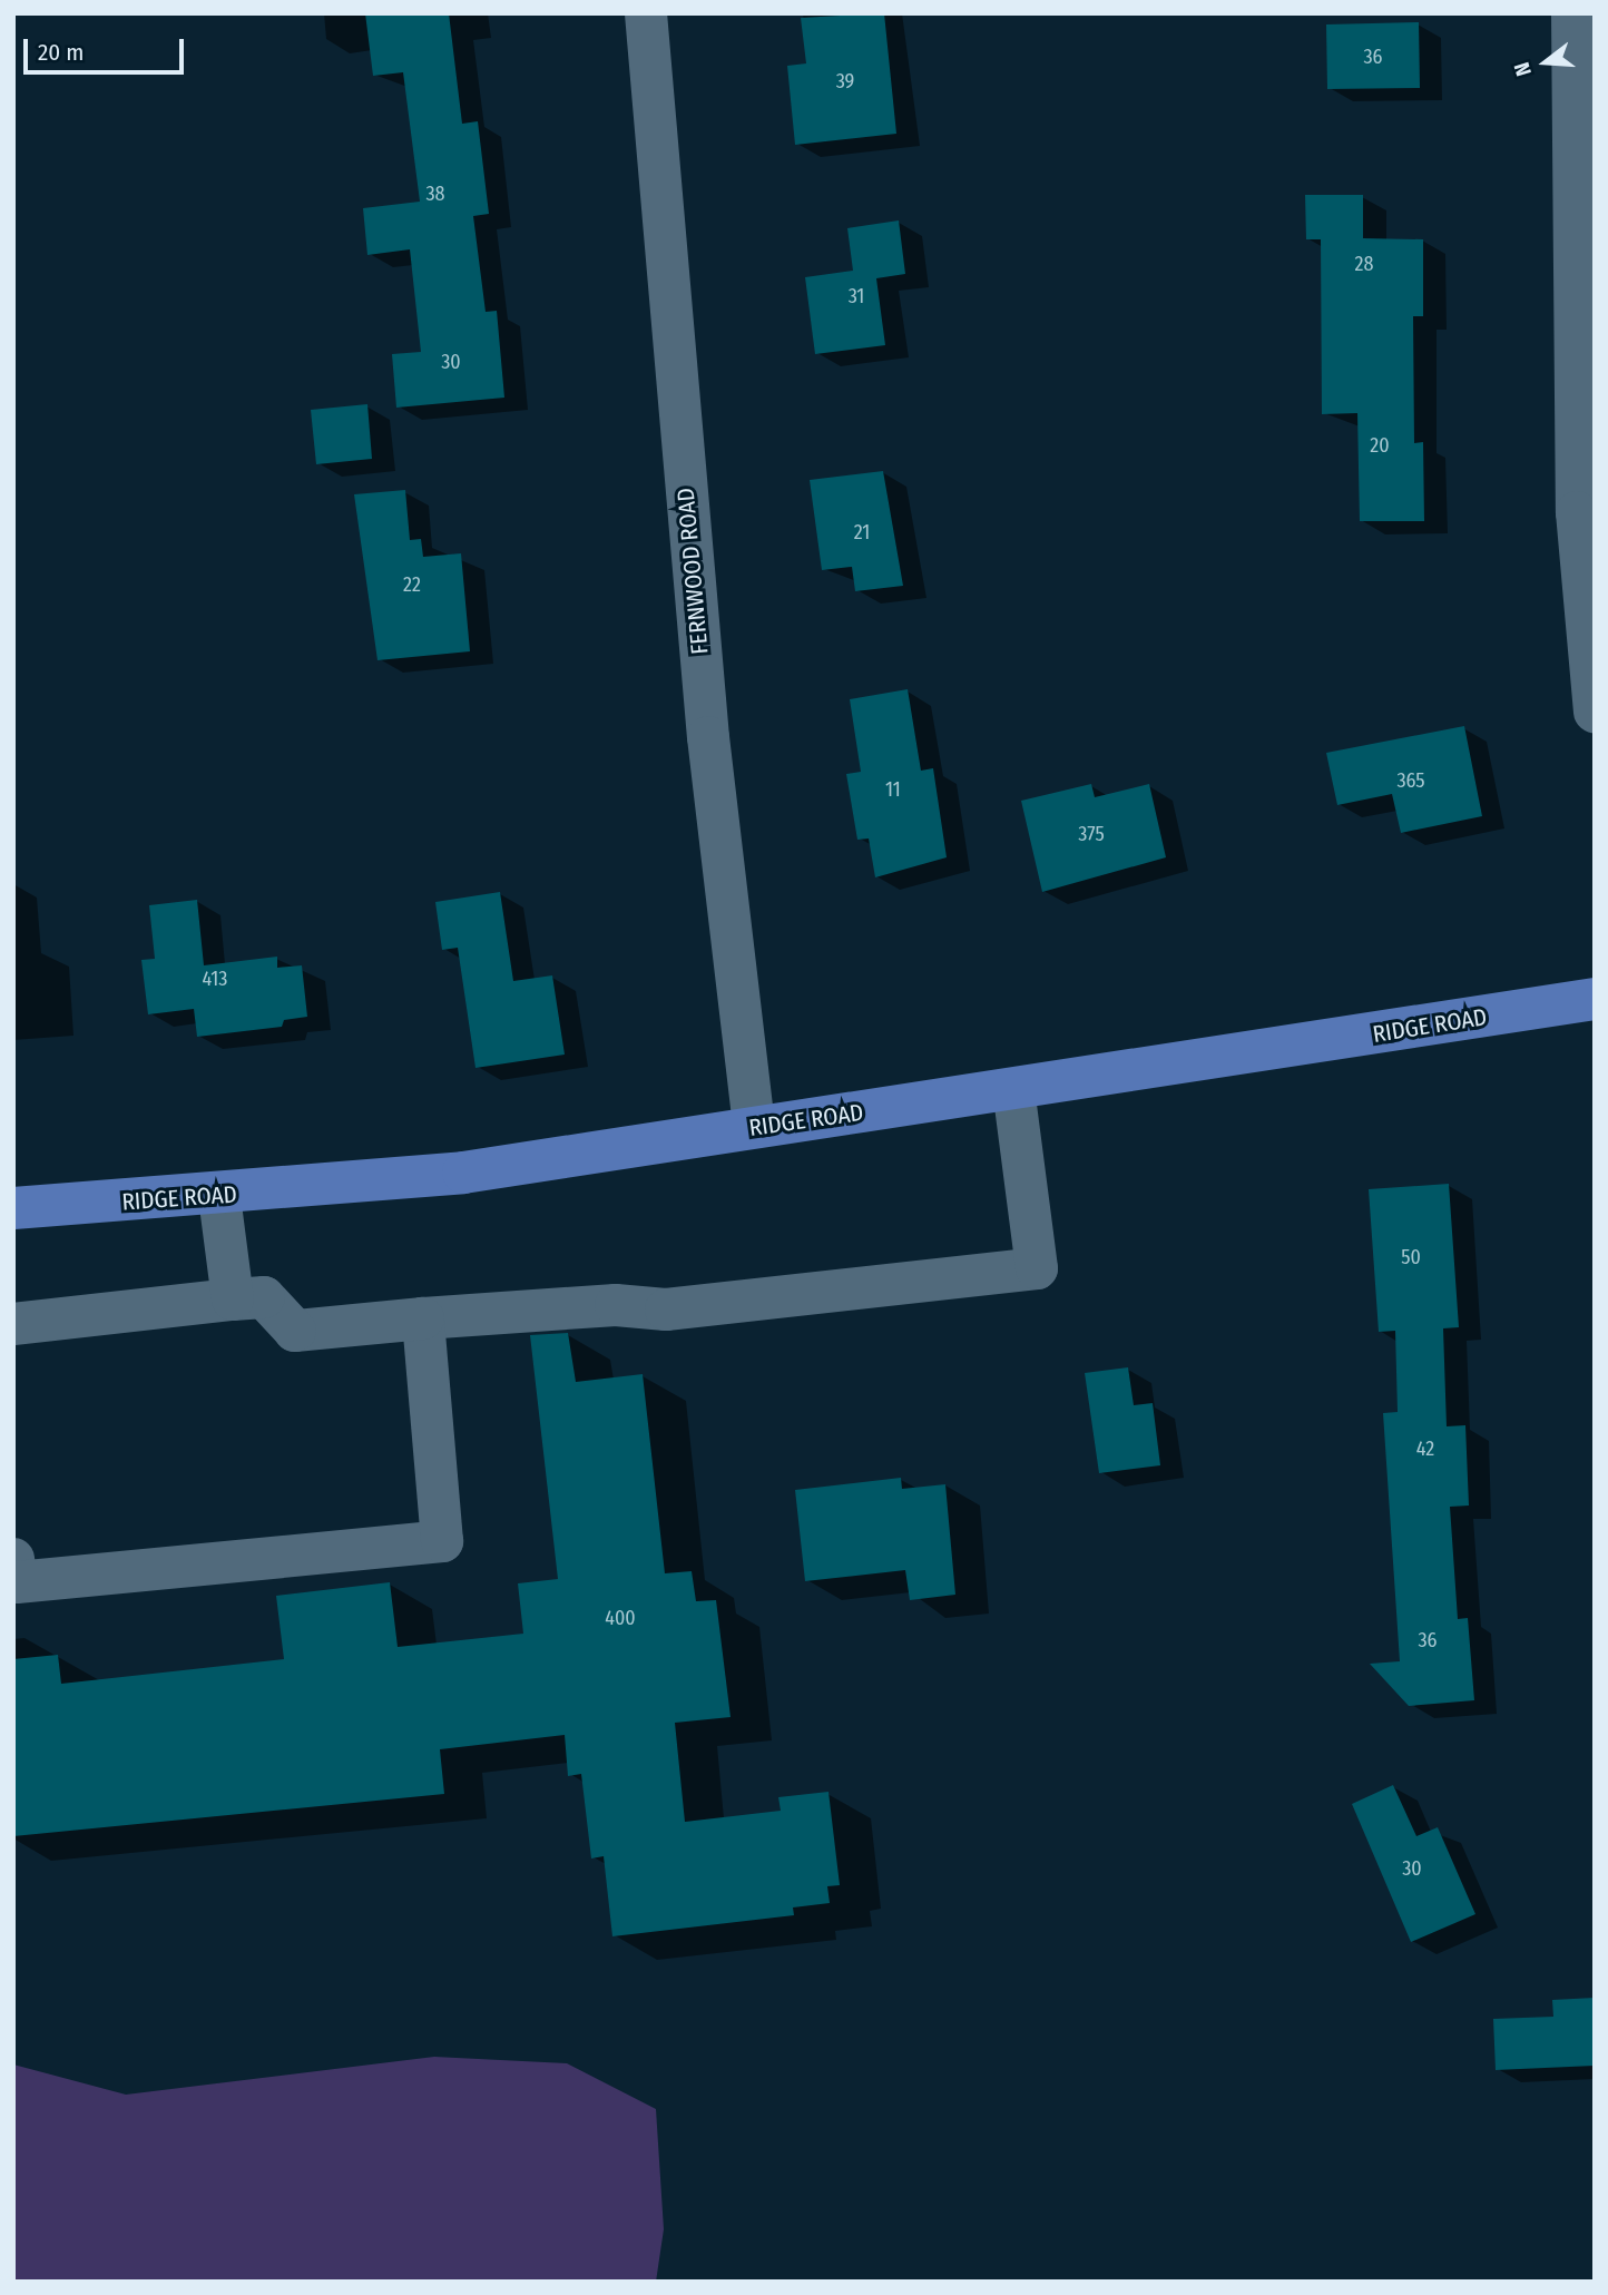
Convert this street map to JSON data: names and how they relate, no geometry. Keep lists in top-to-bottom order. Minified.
{"streets":{"main road":["RIDGE ROAD"],"street":["FERNWOOD ROAD"]},"crossings":[["FERNWOOD ROAD","RIDGE ROAD"]],"house_numbers":["36","39","38","28","31","30","20","21","22","365","11","375","413","50","42","400","36","30"],"scale_bar":"20 m","north":"left"}
